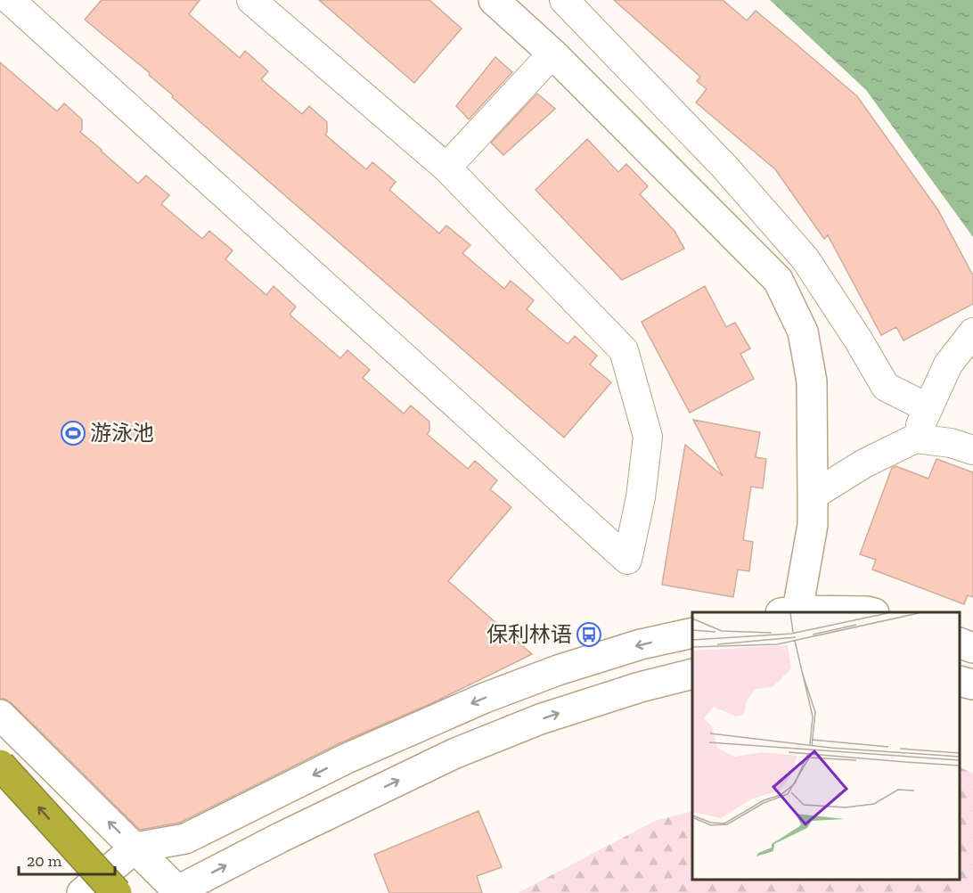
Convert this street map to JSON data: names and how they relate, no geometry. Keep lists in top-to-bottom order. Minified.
{"places":{"sports":["游泳池"],"bus stop":["保利林语"]},"scale_bar":"20 m"}
